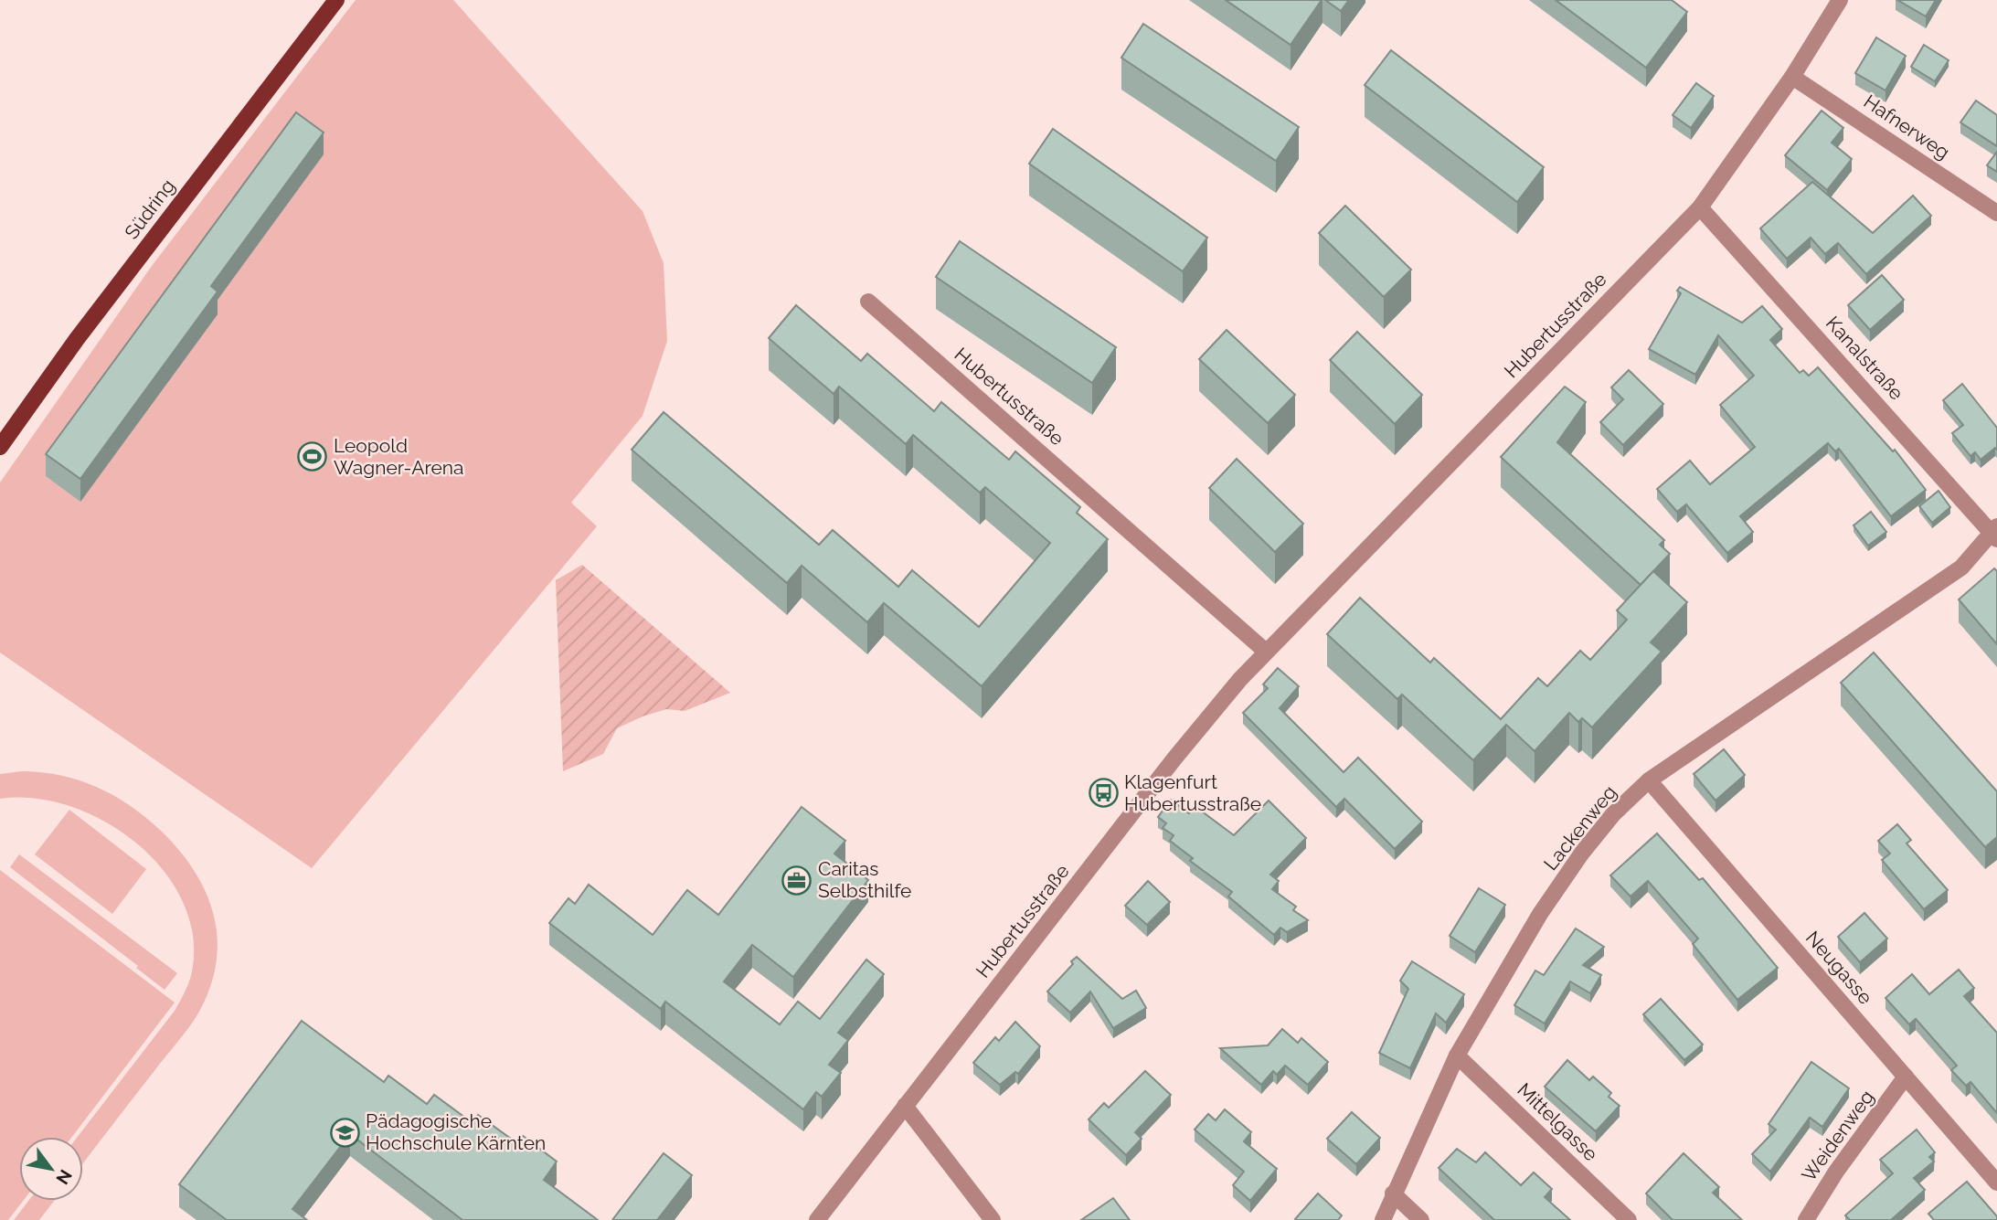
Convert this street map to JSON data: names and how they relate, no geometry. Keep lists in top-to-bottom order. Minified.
{"streets":{"main road":["Südring"],"street":["Hafnerweg","Hubertusstraße","Kanalstraße","Lackenweg","Neugasse","Mittelgasse","Weidenweg"]},"crossings":[["Hafnerweg","Hubertusstraße"],["Hubertusstraße","Kanalstraße"],["Kanalstraße","Lackenweg"],["Lackenweg","Neugasse"],["Lackenweg","Mittelgasse"],["Neugasse","Weidenweg"]],"places":{"sports":["Leopold Wagner-Arena"],"bus stop":["Klagenfurt Hubertusstraße"],"office":["Caritas Selbsthilfe"],"school or university":["Pädagogische Hochschule Kärnten"]},"north":"bottom right"}
